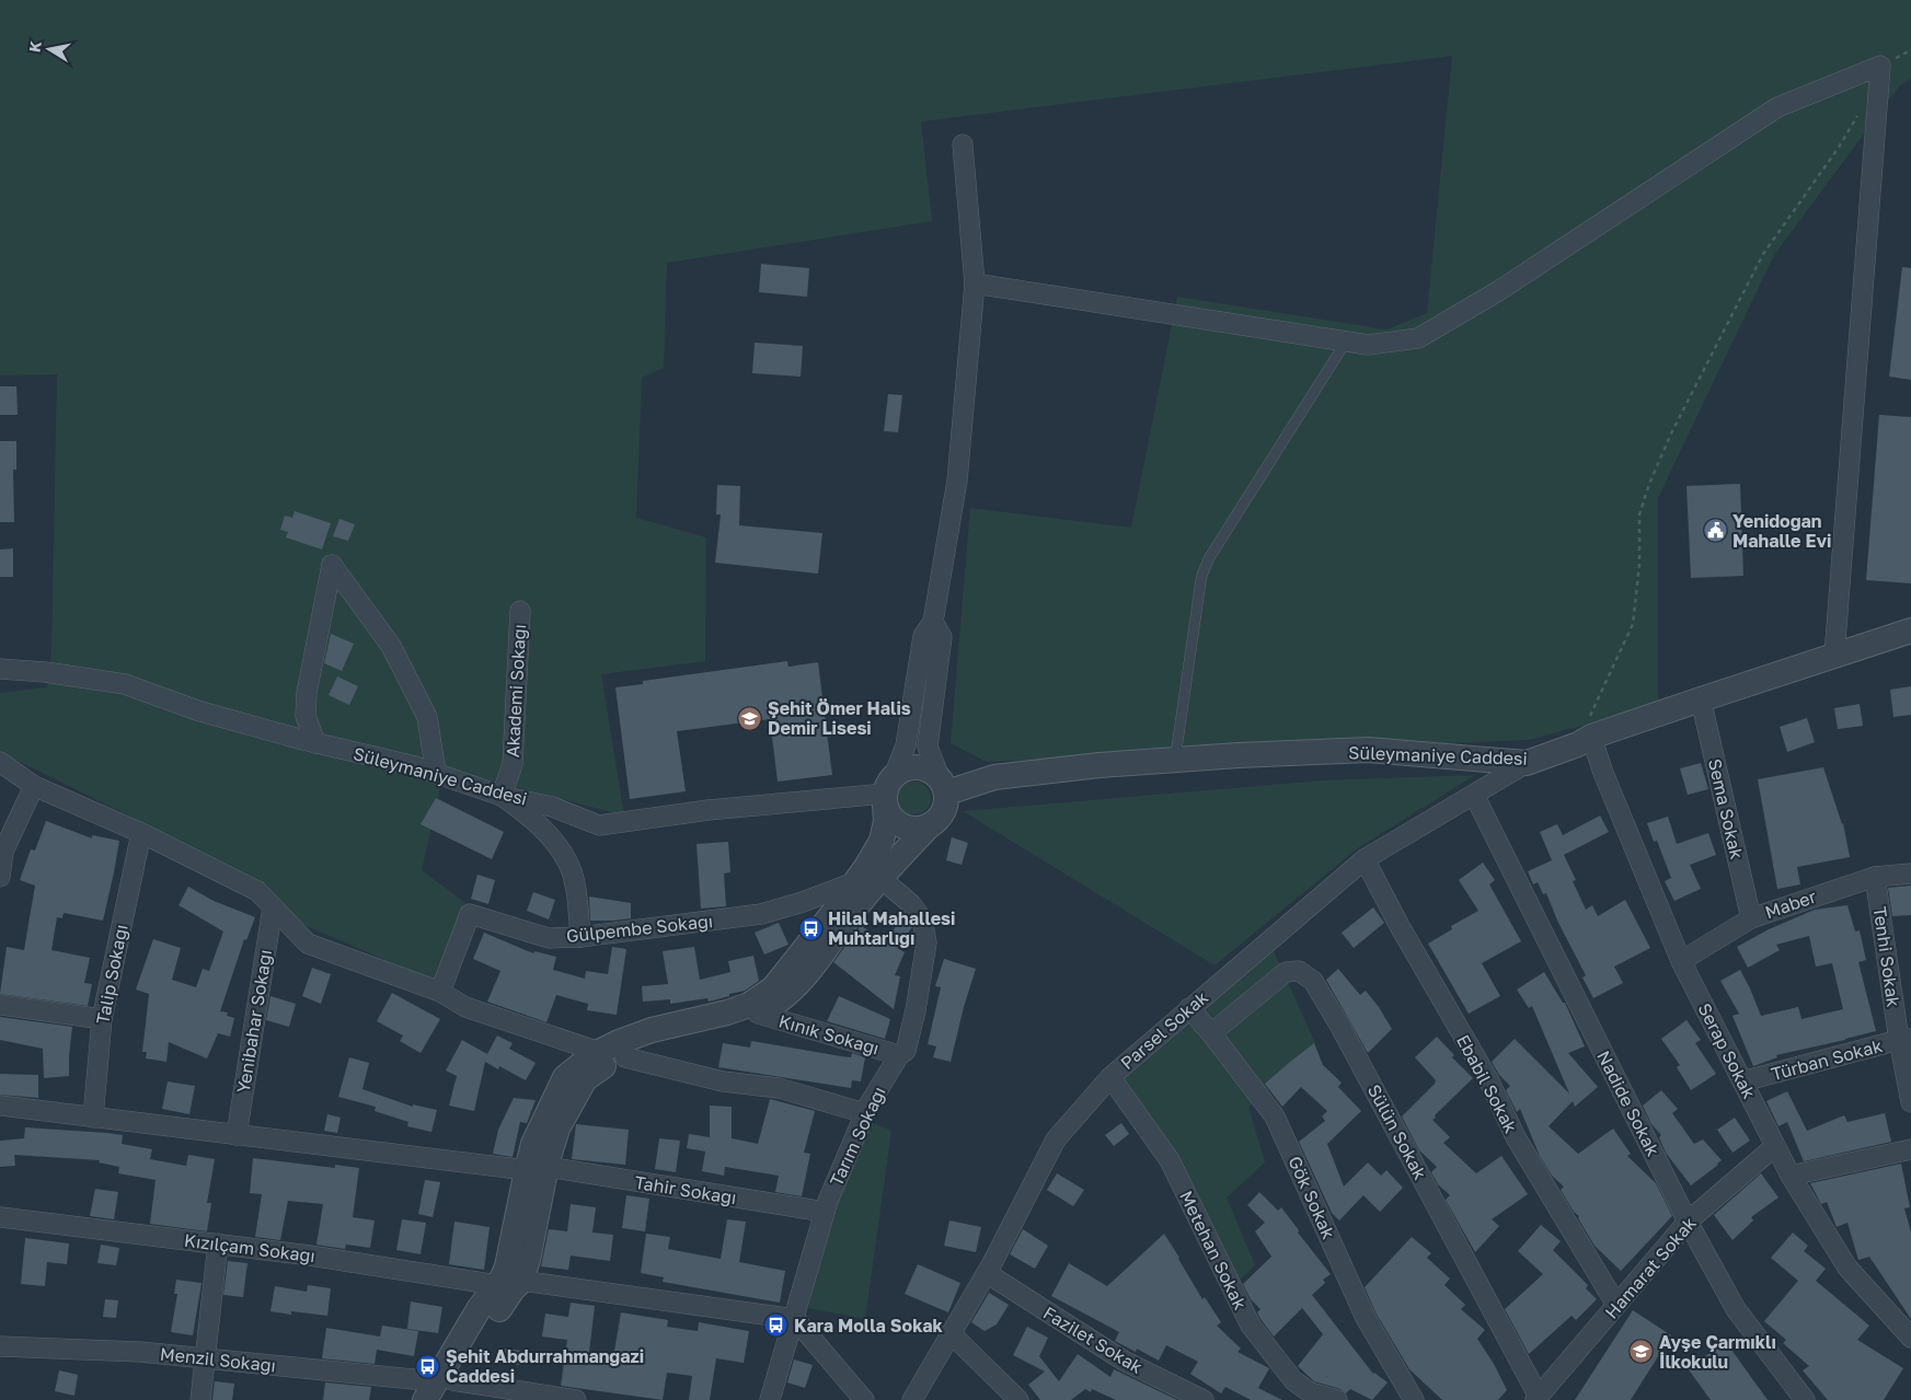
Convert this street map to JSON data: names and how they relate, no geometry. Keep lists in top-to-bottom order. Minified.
{"streets":{"street":["Akademi Sokağı","Süleymaniye Caddesi","Sema Sokak","Maber","Gülpembe Sokağı","Tenhi Sokak","Talip Sokağı","Yenibahar Sokağı","Parsel Sokak","Kınık Sokağı","Serap Sokak","Türban Sokak","Ebabil Sokak","Nadide Sokak","Sülün Sokak","Tarım Sokağı","Tahir Sokağı","Gök Sokak","Kızılçam Sokağı","Metehan Sokak","Hamarat Sokak","Fazilet Sokak","Menzil Sokağı"]},"crossings":[["Akademi Sokağı","Süleymaniye Caddesi"],["Süleymaniye Caddesi","Sema Sokak"],["Süleymaniye Caddesi","Parsel Sokak"],["Süleymaniye Caddesi","Serap Sokak"],["Sema Sokak","Maber"],["Maber","Tenhi Sokak"],["Maber","Serap Sokak"],["Gülpembe Sokağı","Tarım Sokağı"],["Tenhi Sokak","Türban Sokak"],["Talip Sokağı","Tahir Sokağı"],["Yenibahar Sokağı","Tahir Sokağı"],["Parsel Sokak","Ebabil Sokak"],["Parsel Sokak","Nadide Sokak"],["Parsel Sokak","Gök Sokak"],["Parsel Sokak","Metehan Sokak"],["Parsel Sokak","Fazilet Sokak"],["Kınık Sokağı","Tarım Sokağı"],["Serap Sokak","Türban Sokak"],["Serap Sokak","Hamarat Sokak"],["Ebabil Sokak","Hamarat Sokak"],["Nadide Sokak","Hamarat Sokak"],["Sülün Sokak","Gök Sokak"],["Sülün Sokak","Hamarat Sokak"],["Tarım Sokağı","Tahir Sokağı"],["Tarım Sokağı","Kızılçam Sokağı"]],"places":{"public building":["Yenidoğan Mahalle Evi"],"school or university":["Şehit Ömer Halis Demir Lisesi","Ayşe Çarmıklı İlkokulu"],"bus stop":["Hilal Mahallesi Muhtarlığı","Kara Molla Sokak","Şehit Abdurrahmangazi Caddesi"]},"north":"left"}
